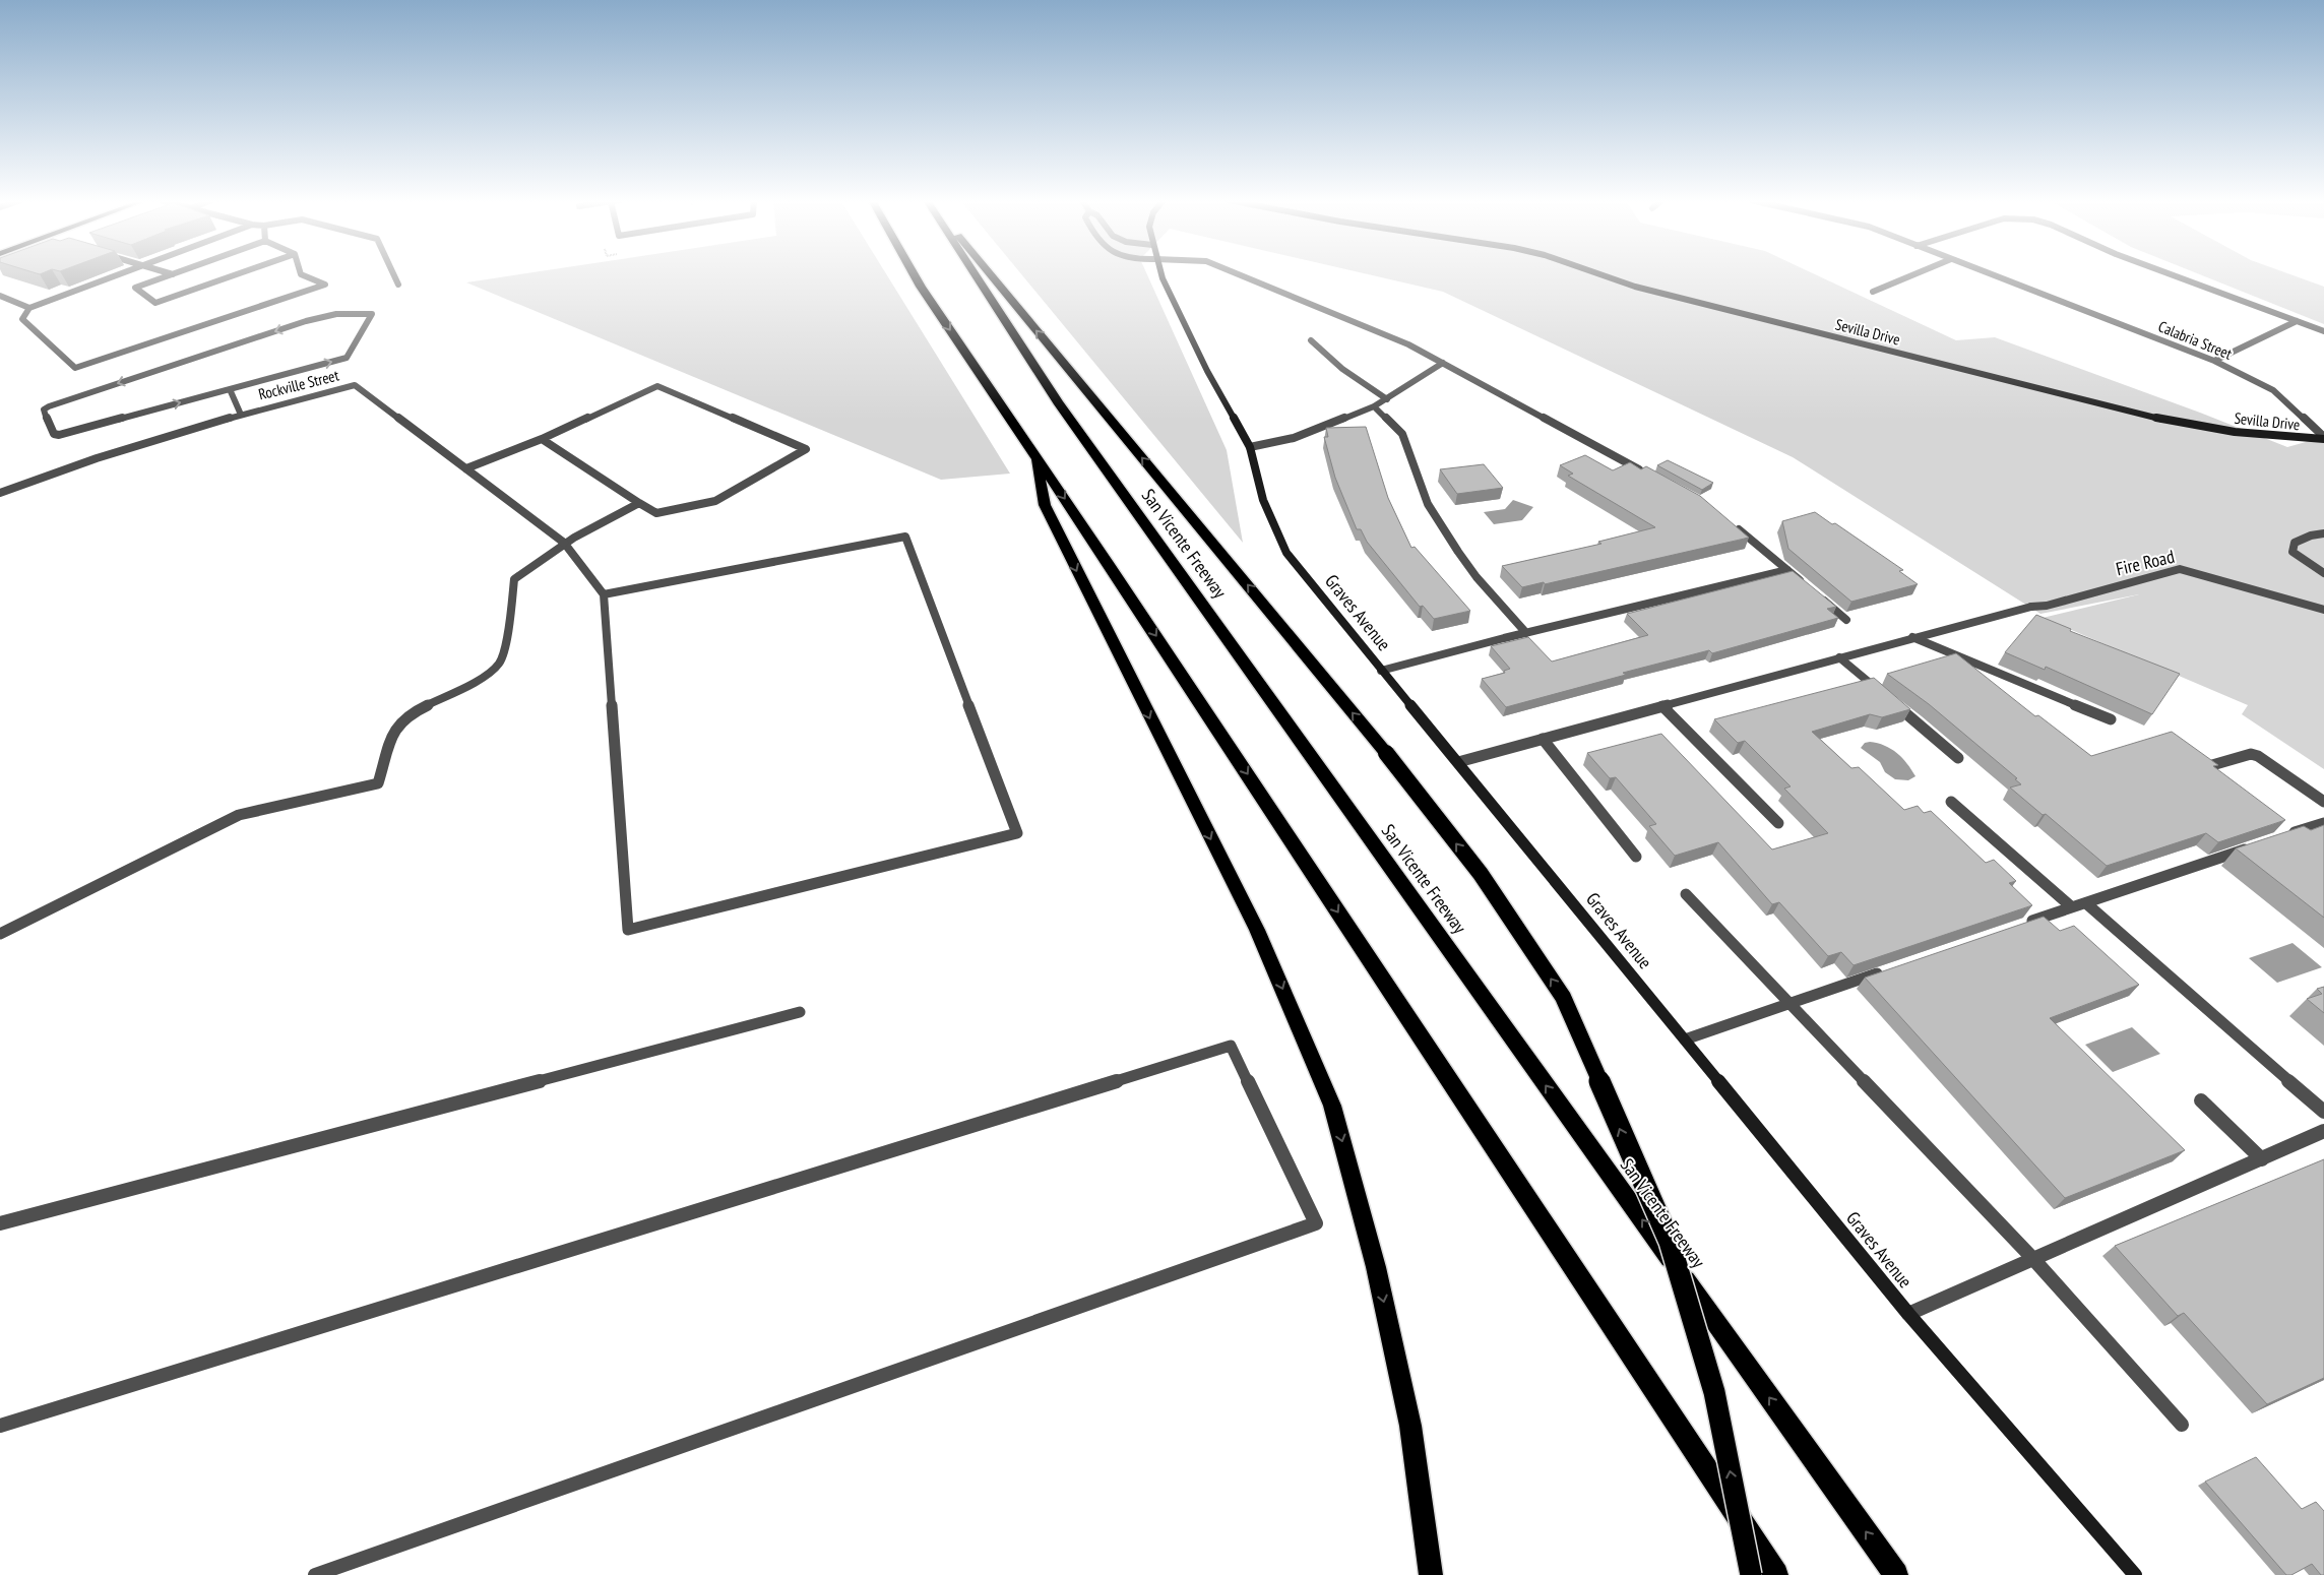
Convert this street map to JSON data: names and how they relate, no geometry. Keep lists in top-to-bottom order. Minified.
{"streets":{"highway":["San Vicente Freeway"],"street":["Sevilla Drive","Calabria Street","Rockville Street","Fire Road","Graves Avenue"]},"crossings":[["Sevilla Drive","Calabria Street"],["Fire Road","Graves Avenue"]]}
